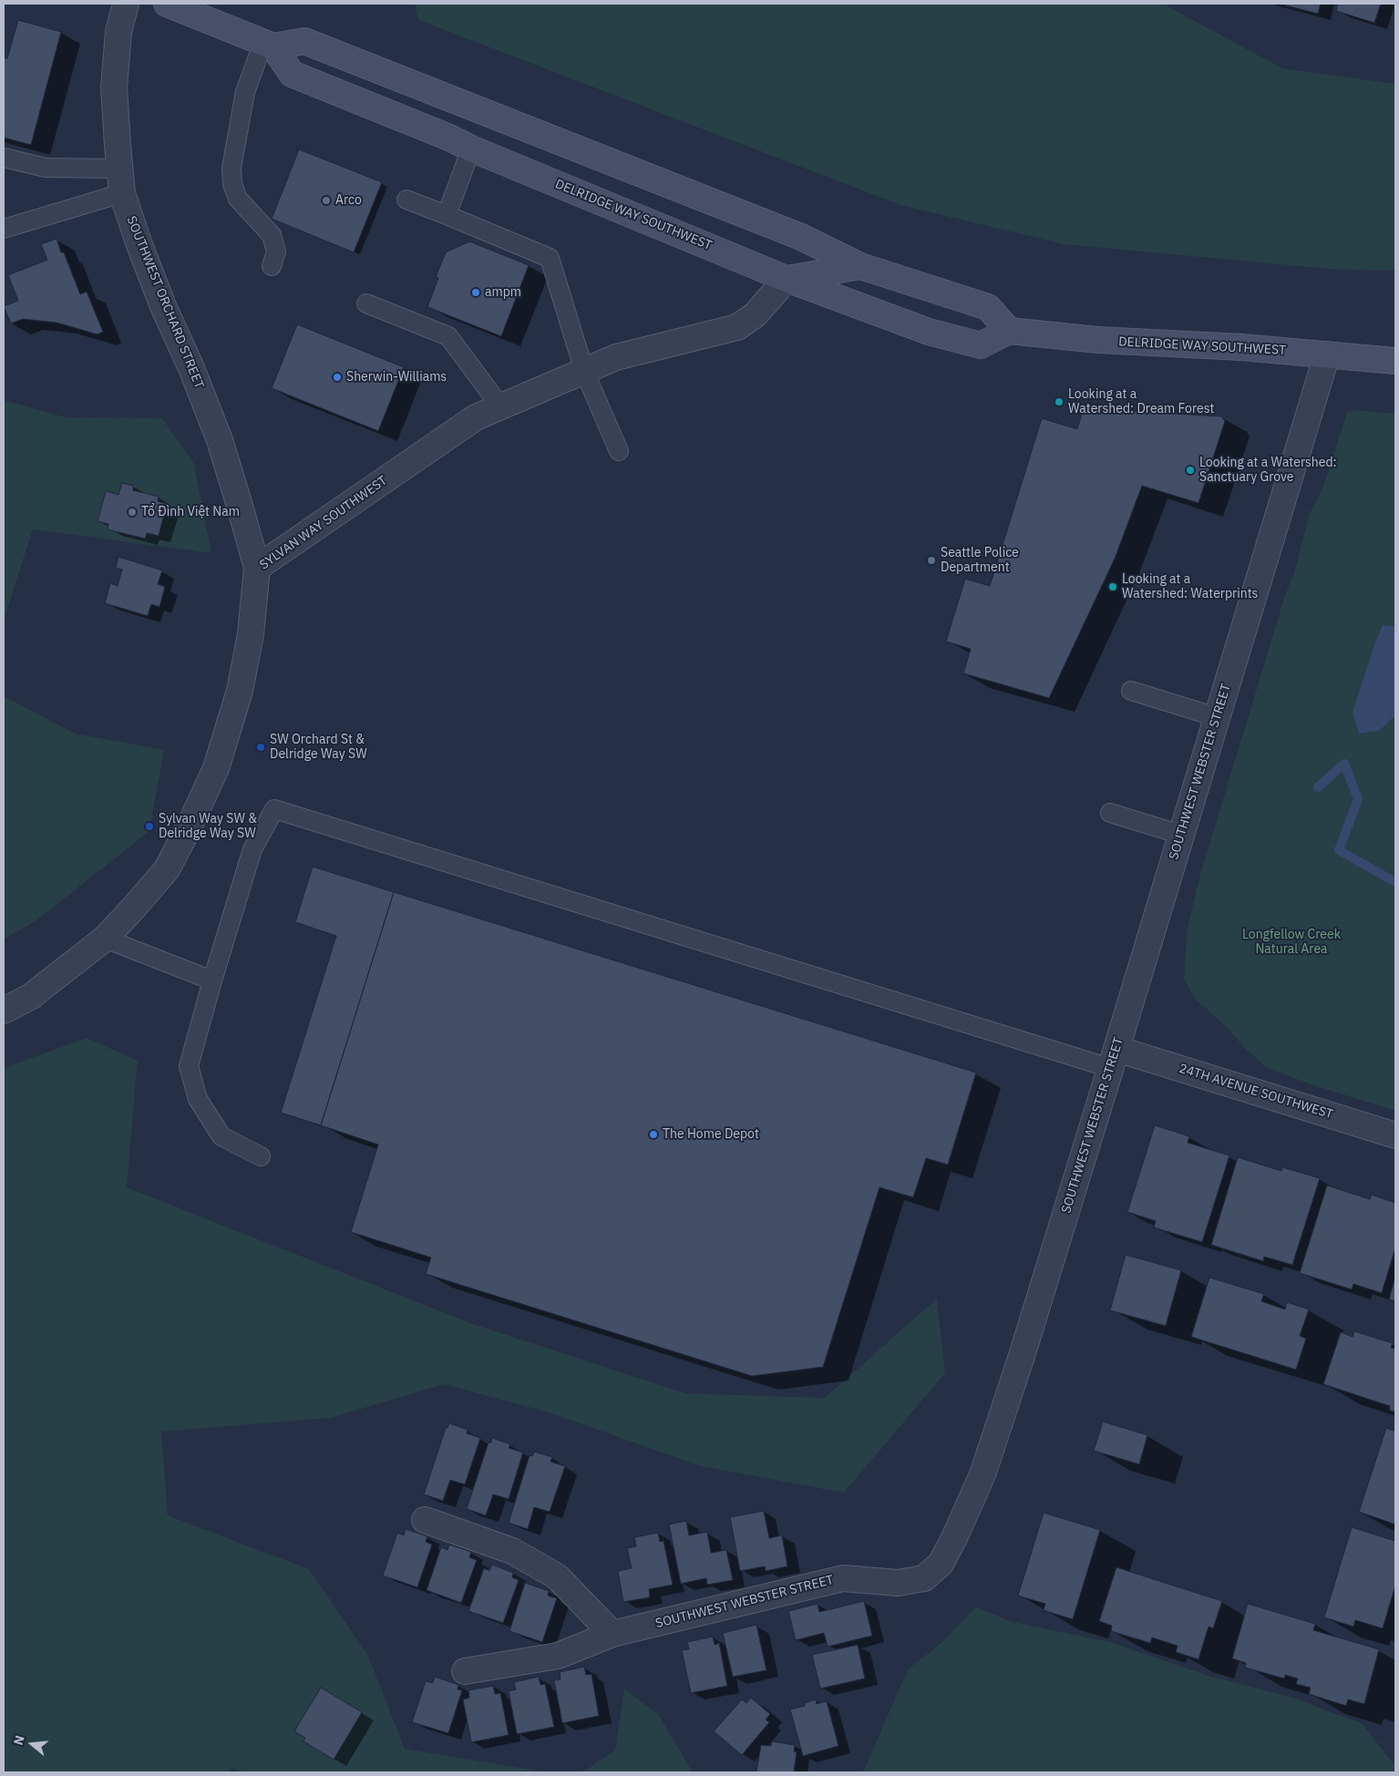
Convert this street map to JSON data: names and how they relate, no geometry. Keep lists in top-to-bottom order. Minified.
{"streets":{"main road":["DELRIDGE WAY SOUTHWEST"],"street":["SOUTHWEST ORCHARD STREET","SYLVAN WAY SOUTHWEST","SOUTHWEST WEBSTER STREET","24TH AVENUE SOUTHWEST"]},"crossings":[["DELRIDGE WAY SOUTHWEST","SYLVAN WAY SOUTHWEST"],["DELRIDGE WAY SOUTHWEST","SOUTHWEST WEBSTER STREET"],["SOUTHWEST ORCHARD STREET","SYLVAN WAY SOUTHWEST"],["SOUTHWEST WEBSTER STREET","24TH AVENUE SOUTHWEST"]],"parks":["Longfellow Creek Natural Area"],"places":["Arco","ampm","Sherwin-Williams","Looking at a Watershed: Dream Forest","Looking at a Watershed: Sanctuary Grove","Tổ Đình Việt Nam","Seattle Police Department","Looking at a Watershed: Waterprints","SW Orchard St & Delridge Way SW","Sylvan Way SW & Delridge Way SW","The Home Depot"],"north":"left"}
